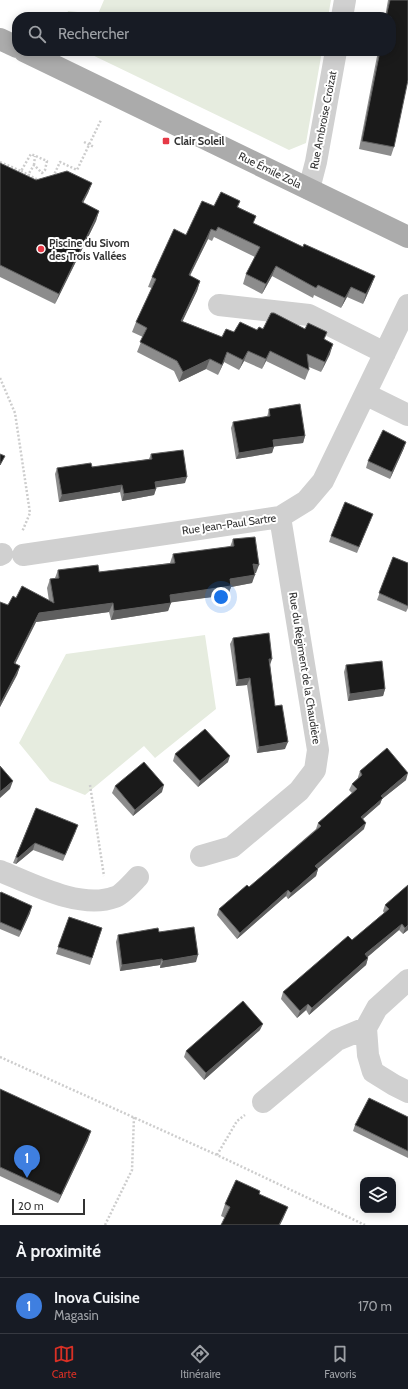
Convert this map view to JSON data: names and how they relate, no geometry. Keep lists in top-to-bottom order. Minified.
{"streets":{"main road":["Rue Émile Zola"],"street":["Rue Ambroise Croizat","Rue Jean-Paul Sartre","Rue du Régiment de la Chaudière"]},"crossings":[["Rue Ambroise Croizat","Rue Émile Zola"],["Rue Jean-Paul Sartre","Rue du Régiment de la Chaudière"]],"places":{"transit":["Clair Soleil"],"other":["Piscine du Sivom des Trois Vallées"]},"scale_bar":"20 m","page":{"search":"Rechercher","pins":"1","scale":"20 m","heading":"À proximité","list":[{"mark":"1","name":"Inova Cuisine","note":"Magasin","value":"170 m"}],"nav":["Carte","Itinéraire","Favoris"]}}
